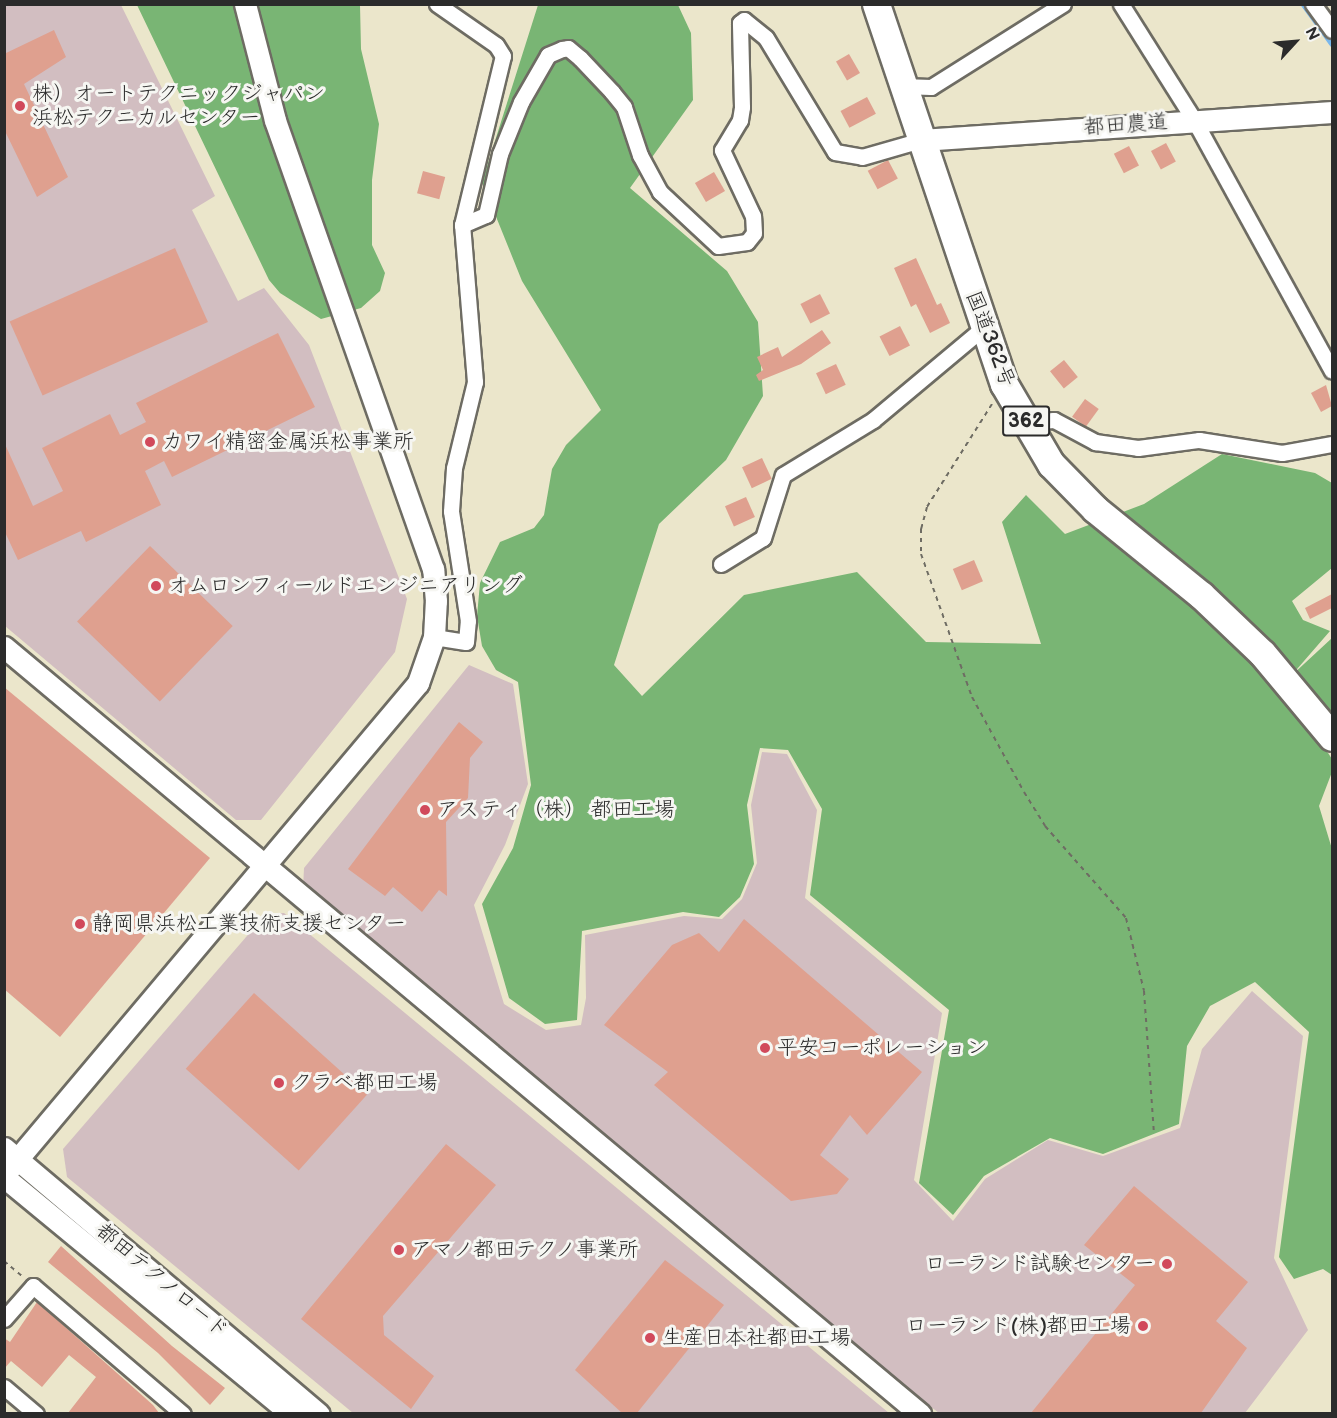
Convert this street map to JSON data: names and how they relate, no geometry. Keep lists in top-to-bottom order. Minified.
{"streets":{"highway":["国道362号","362"],"street":["都田農道","都田テクノロード"]},"crossings":[["都田農道","国道362号"]],"places":["株）オートテクニックジャパン 浜松テクニカルセンター","カワイ精密金属浜松事業所","オムロンフィールドエンジニアリング","アスティ（株） 都田工場","静岡県浜松工業技術支援センター","平安コーポレーション","クラベ都田工場","アマノ都田テクノ事業所","ローランド試験センター","ローランド(株)都田工場","生産日本社都田工場"],"north":"top right"}
